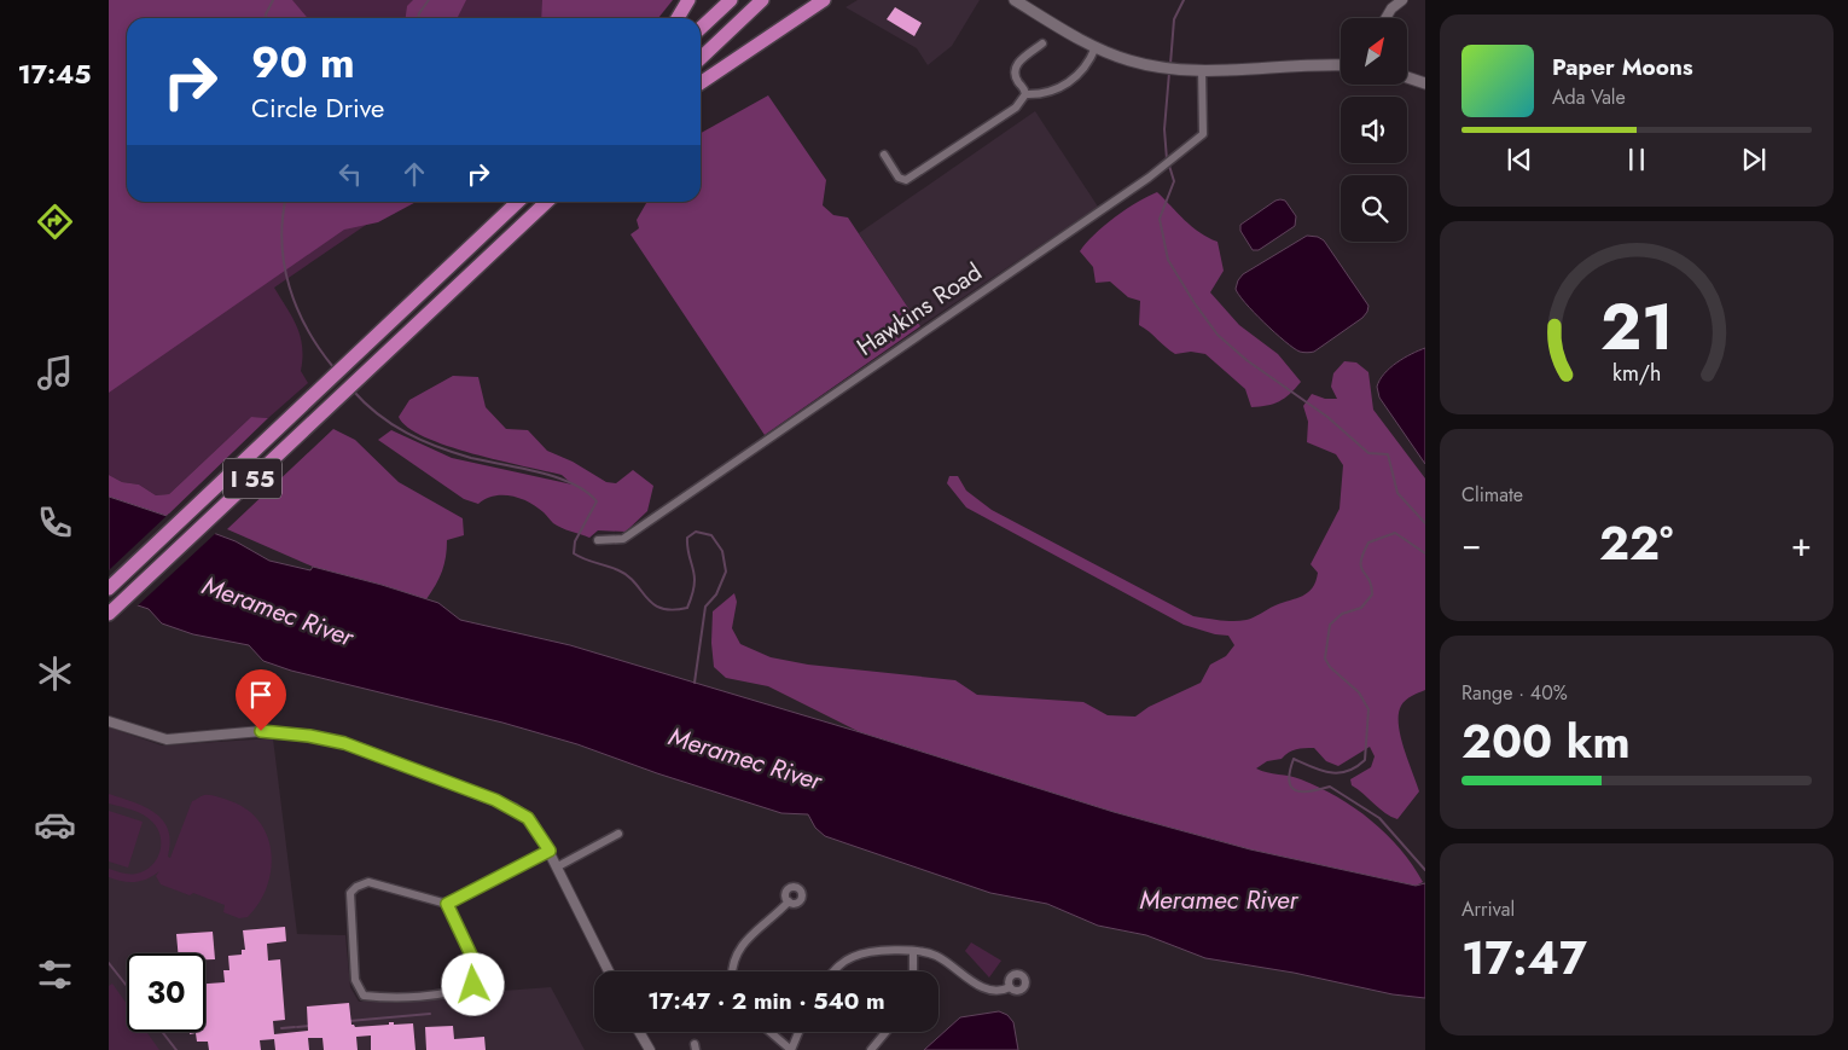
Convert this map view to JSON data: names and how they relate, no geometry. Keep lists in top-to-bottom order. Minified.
{"streets":{"highway":["I 55"],"street":["Hawkins Road"]},"water":["Meramec River"],"north":"top right","page":{"tabs":"17:45","turn":["90 m","Circle Drive"],"song":["Paper Moons","Ada Vale"],"tile":["Climate",["Range · 40%","200 km"],["Arrival","17:47"]],"heat":["−","22°","+"],"limit":"30","trip":"17:47 · 2 min · 540 m","gauge":["21","km/h"]}}
